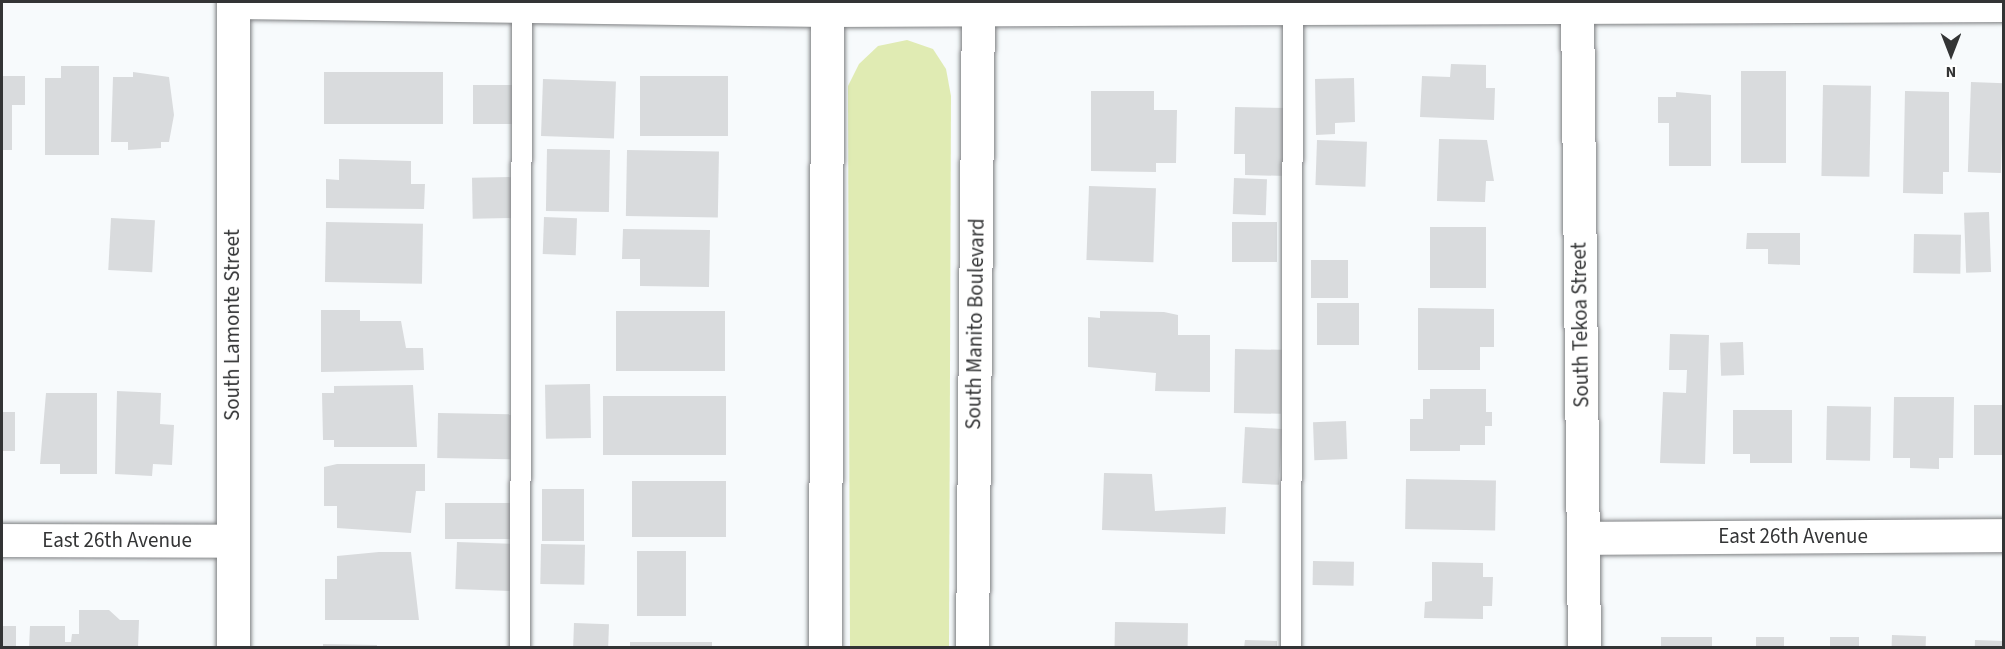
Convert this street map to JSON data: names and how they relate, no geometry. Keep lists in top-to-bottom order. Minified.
{"streets":{"street":["South Manito Boulevard","South Lamonte Street","South Tekoa Street","East 26th Avenue"]},"crossings":[["South Lamonte Street","East 26th Avenue"],["South Tekoa Street","East 26th Avenue"]],"north":"bottom"}
